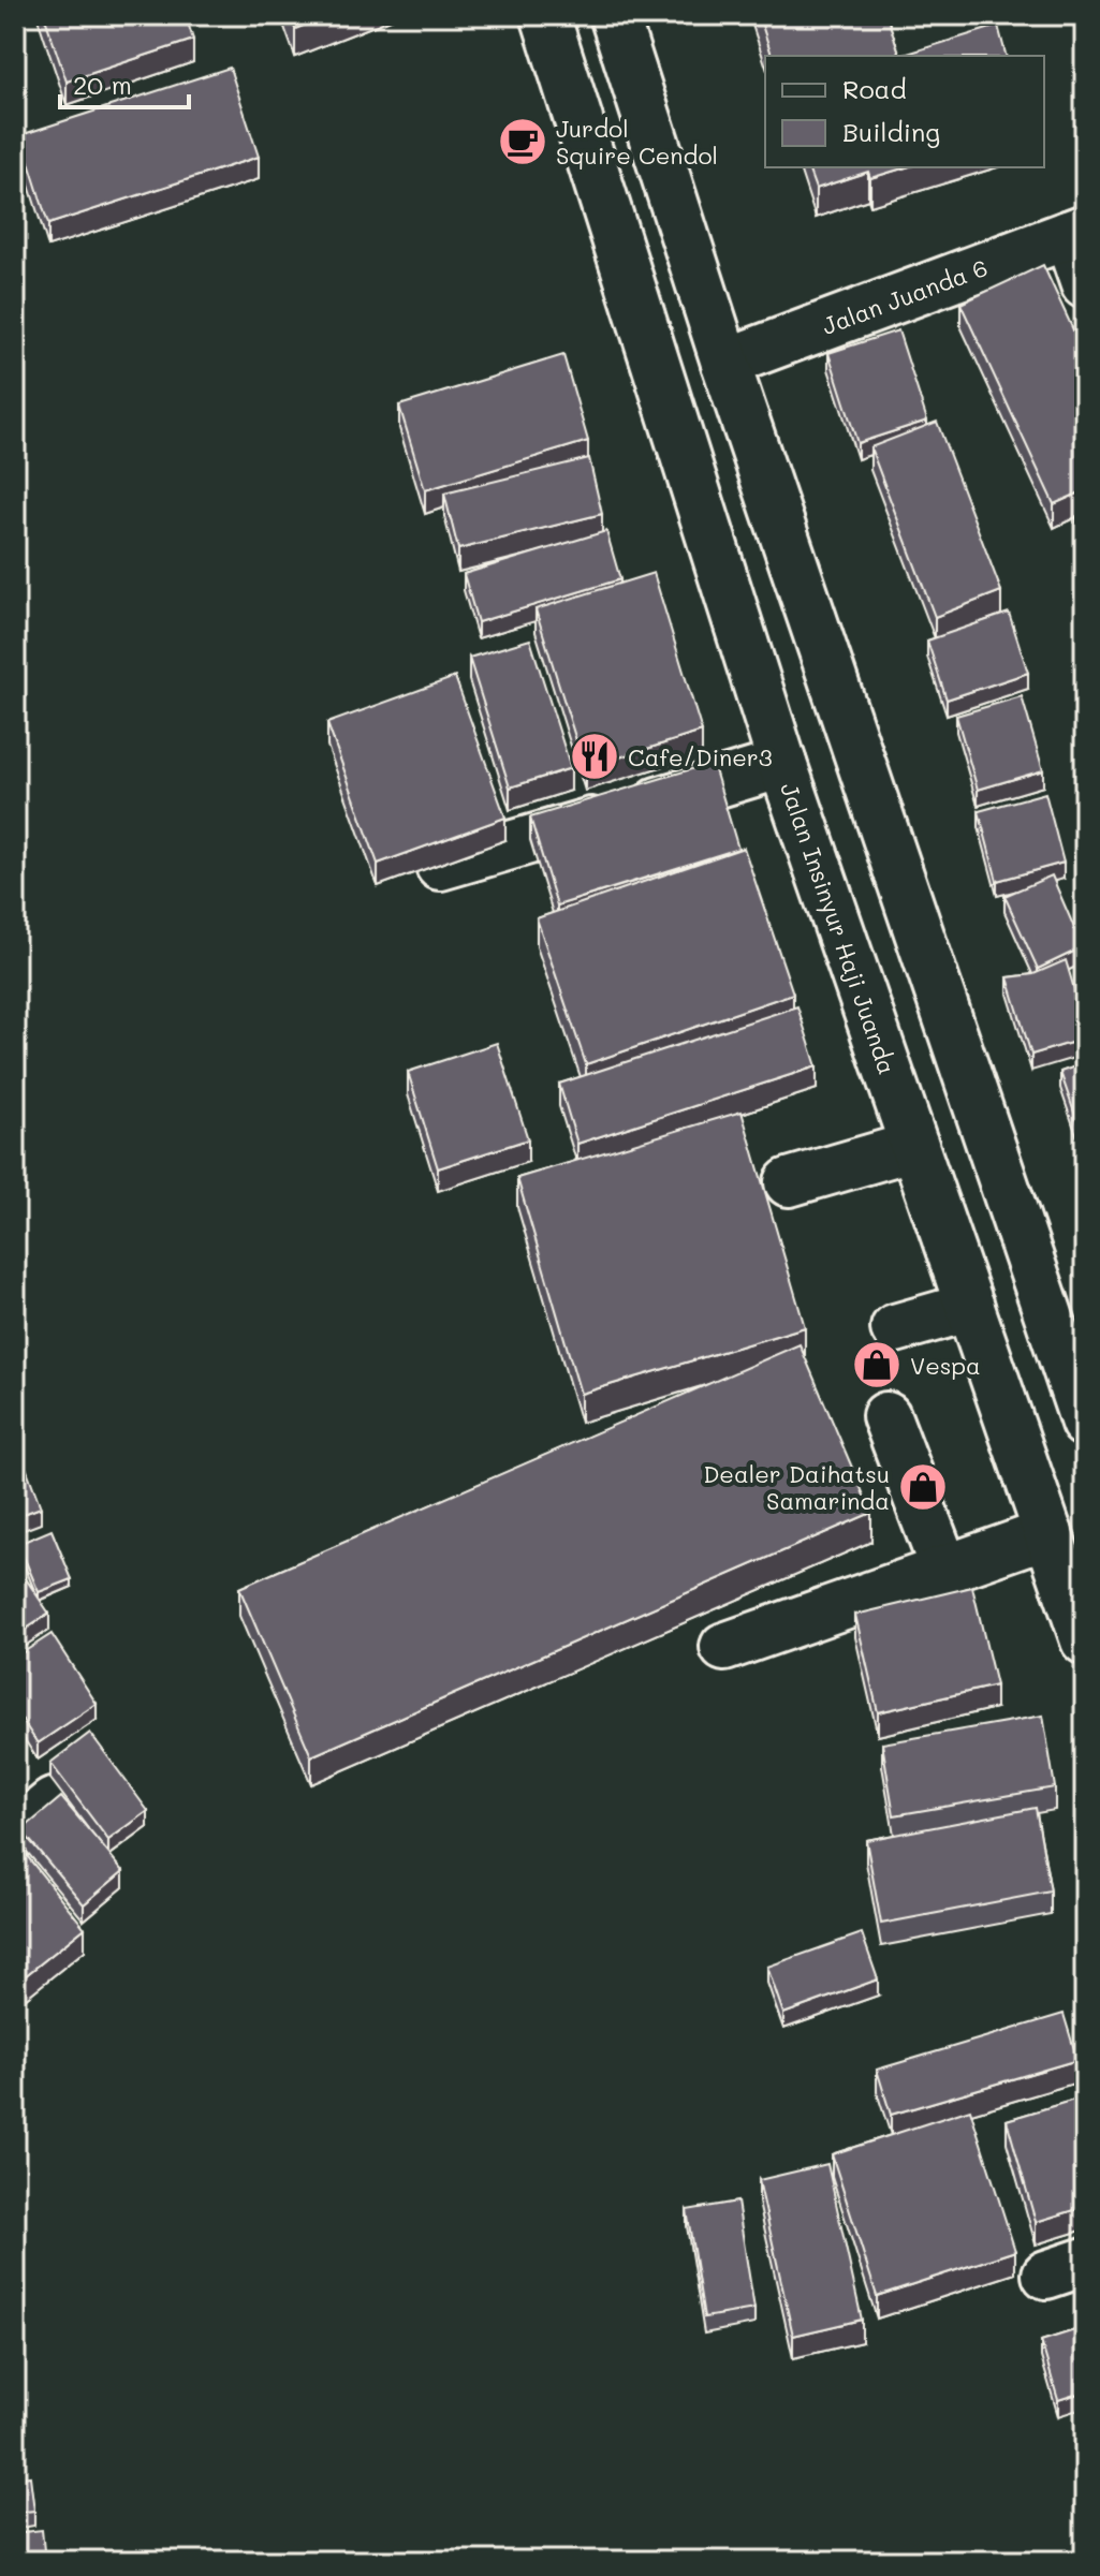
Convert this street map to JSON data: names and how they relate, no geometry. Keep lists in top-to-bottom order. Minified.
{"streets":{"main road":["Jalan Juanda 6","Jalan Insinyur Haji Juanda"]},"places":{"cafe":["Jurdol Squire Cendol"],"restaurant":["Cafe/Diner3"],"shop":["Vespa","Dealer Daihatsu Samarinda"]},"legend":["Road","Building"],"scale_bar":"20 m"}
